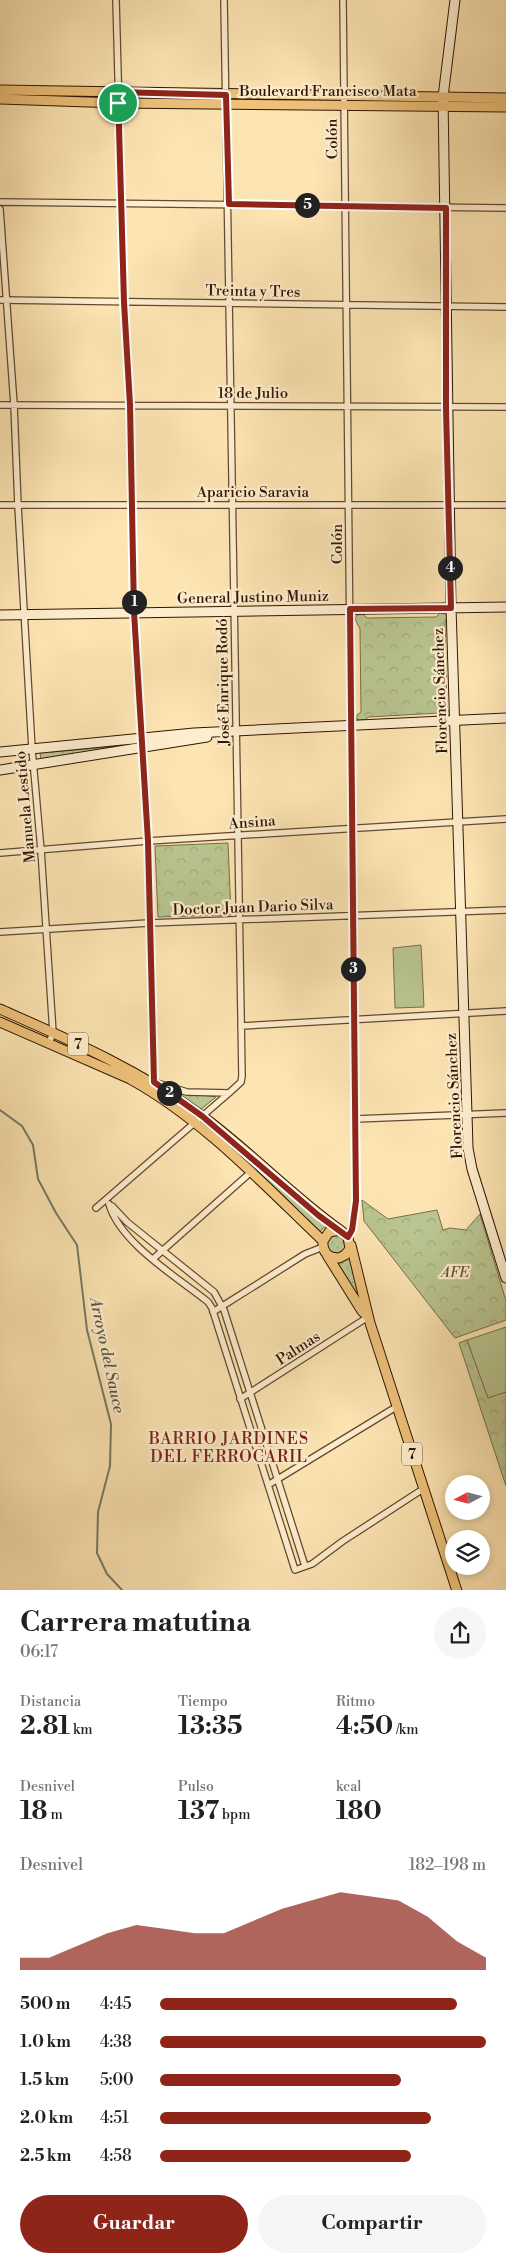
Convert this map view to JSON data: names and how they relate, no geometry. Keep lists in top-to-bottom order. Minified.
{"streets":{"main road":["Boulevard Francisco Mata","7"],"street":["Colón","Treinta y Tres","18 de Julio","Aparicio Saravia","General Justino Muniz","José Enrique Rodó","Florencio Sánchez","Manuela Lestido","Ansina","Doctor Juan Dario Silva","Palmas"]},"crossings":[["Boulevard Francisco Mata","Colón"],["Boulevard Francisco Mata","José Enrique Rodó"],["Boulevard Francisco Mata","Florencio Sánchez"],["Colón","Treinta y Tres"],["Colón","18 de Julio"],["Colón","Aparicio Saravia"],["Colón","General Justino Muniz"],["Colón","Ansina"],["Colón","Doctor Juan Dario Silva"],["Colón","7"],["Treinta y Tres","José Enrique Rodó"],["Treinta y Tres","Florencio Sánchez"],["Treinta y Tres","Manuela Lestido"],["18 de Julio","José Enrique Rodó"],["18 de Julio","Florencio Sánchez"],["18 de Julio","Manuela Lestido"],["Aparicio Saravia","José Enrique Rodó"],["Aparicio Saravia","Florencio Sánchez"],["Aparicio Saravia","Manuela Lestido"],["General Justino Muniz","José Enrique Rodó"],["General Justino Muniz","Florencio Sánchez"],["General Justino Muniz","Manuela Lestido"],["José Enrique Rodó","Ansina"],["José Enrique Rodó","Doctor Juan Dario Silva"],["José Enrique Rodó","7"],["Florencio Sánchez","Ansina"],["Florencio Sánchez","Doctor Juan Dario Silva"],["Manuela Lestido","Ansina"],["Manuela Lestido","Doctor Juan Dario Silva"],["Manuela Lestido","7"],["7","Palmas"]],"districts":["BARRIO JARDINES DEL FERROCARIL"],"water":["Arroyo del Sauce"],"parks":["AFE"],"north":"left","page":{"pins":["5","4","1","3","2"],"heading":["Carrera matutina","06:17"],"stats":[["Distancia","2.81 km"],["Tiempo","13:35"],["Ritmo","4:50 /km"],["Desnivel","18 m"],["Pulso","137 bpm"],["kcal","180"]],"chart":["Desnivel","182–198 m"],"list":[{"name":"500 m","note":"4:45"},{"name":"1.0 km","note":"4:38"},{"name":"1.5 km","note":"5:00"},{"name":"2.0 km","note":"4:51"},{"name":"2.5 km","note":"4:58"}],"buttons":["Guardar","Compartir"]}}
